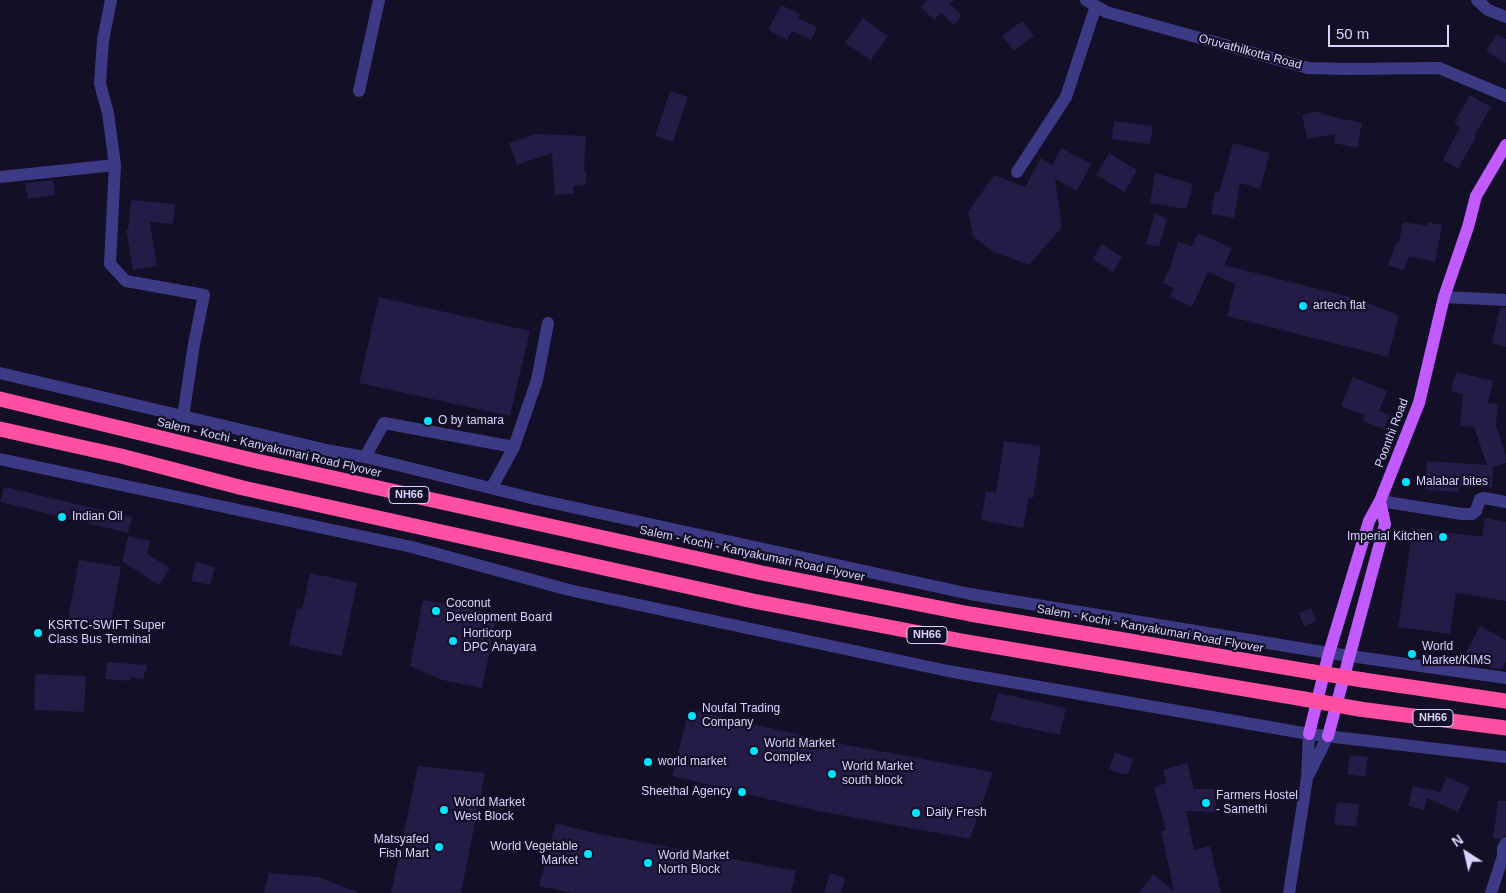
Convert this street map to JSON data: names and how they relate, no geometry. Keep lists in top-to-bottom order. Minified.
{"streets":{"highway":["Salem - Kochi - Kanyakumari Road Flyover","NH66"],"main road":["Poonthi Road"],"street":["Oruvathilkotta Road"]},"places":["artech flat","O by tamara","Malabar bites","Indian Oil","Imperial Kitchen","Coconut Development Board","KSRTC-SWIFT Super Class Bus Terminal","Horticorp DPC Anayara","World Market/KIMS","Noufal Trading Company","World Market Complex","world market","World Market south block","Sheethal Agency","Farmers Hostel - Samethi","World Market West Block","Daily Fresh","Matsyafed Fish Mart","World Vegetable Market","World Market North Block"],"scale_bar":"50 m","north":"top left"}
